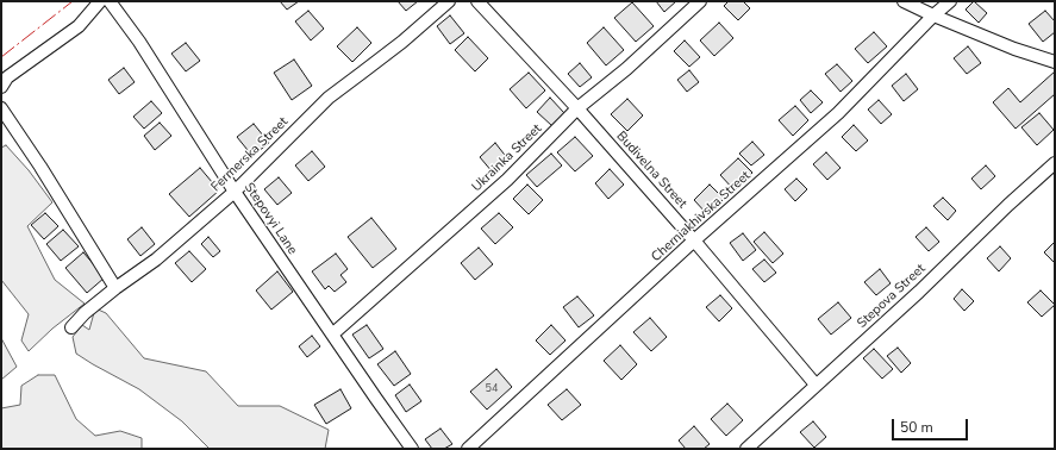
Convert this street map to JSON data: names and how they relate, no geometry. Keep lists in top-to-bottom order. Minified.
{"streets":{"street":["Fermerska Street","Ukrainka Street","Budivelna Street","Cherniakhivska Street","Stepovyi Lane","Stepova Street"]},"crossings":[["Fermerska Street","Stepovyi Lane"],["Ukrainka Street","Budivelna Street"],["Ukrainka Street","Stepovyi Lane"],["Budivelna Street","Cherniakhivska Street"],["Budivelna Street","Stepova Street"]],"house_numbers":["54"],"scale_bar":"50 m"}
